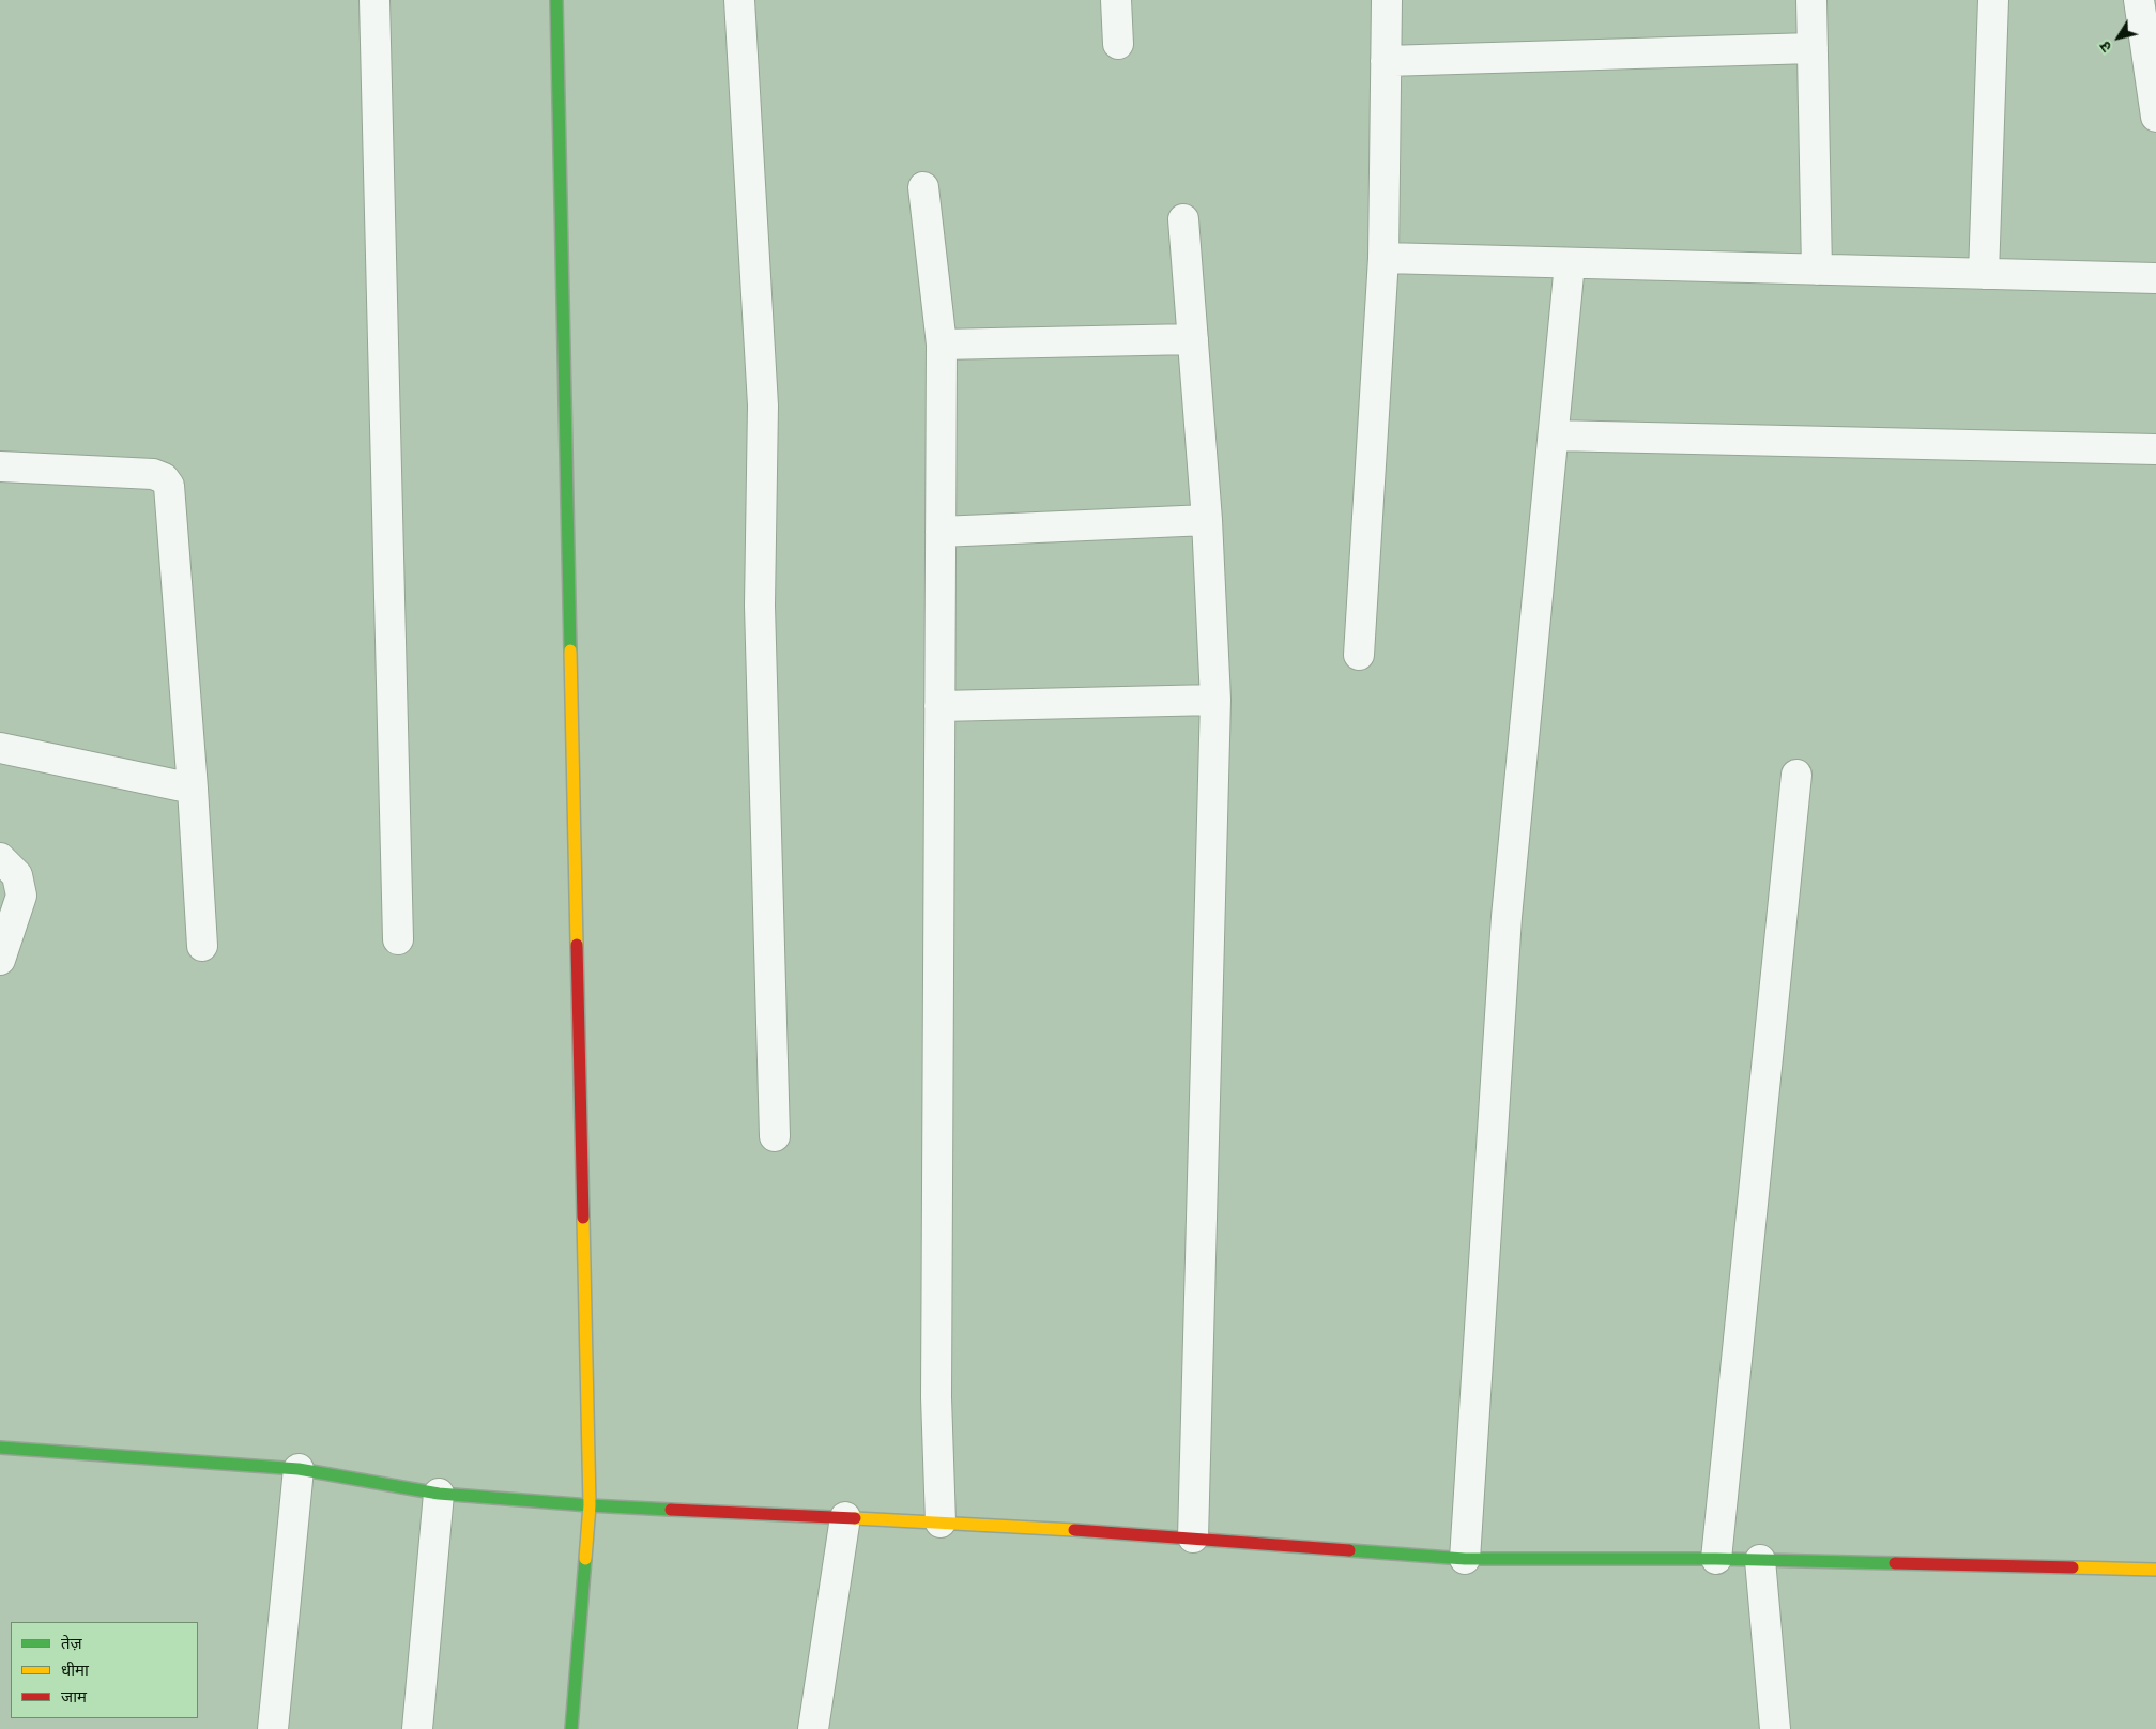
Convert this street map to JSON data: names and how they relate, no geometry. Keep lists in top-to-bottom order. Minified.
{"legend":["तेज़","धीमा","जाम"],"north":"bottom left"}
